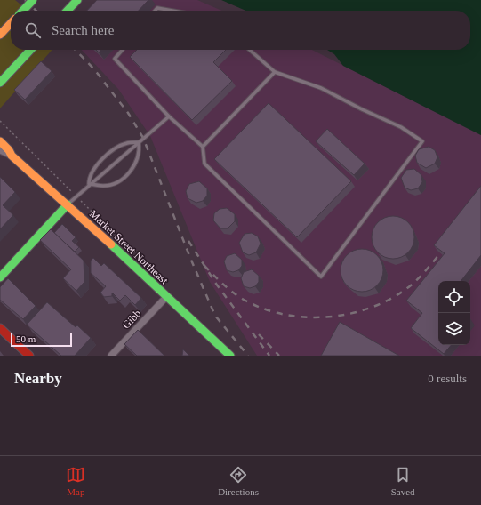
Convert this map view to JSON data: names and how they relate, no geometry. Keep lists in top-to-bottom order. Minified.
{"streets":{"main road":["Market Street Northeast"],"street":["Gibb"]},"crossings":[["Market Street Northeast","Gibb"]],"scale_bar":"50 m","page":{"search":"Search here","scale":"50 m","heading":["Nearby","0 results"],"nav":["Map","Directions","Saved"]}}
